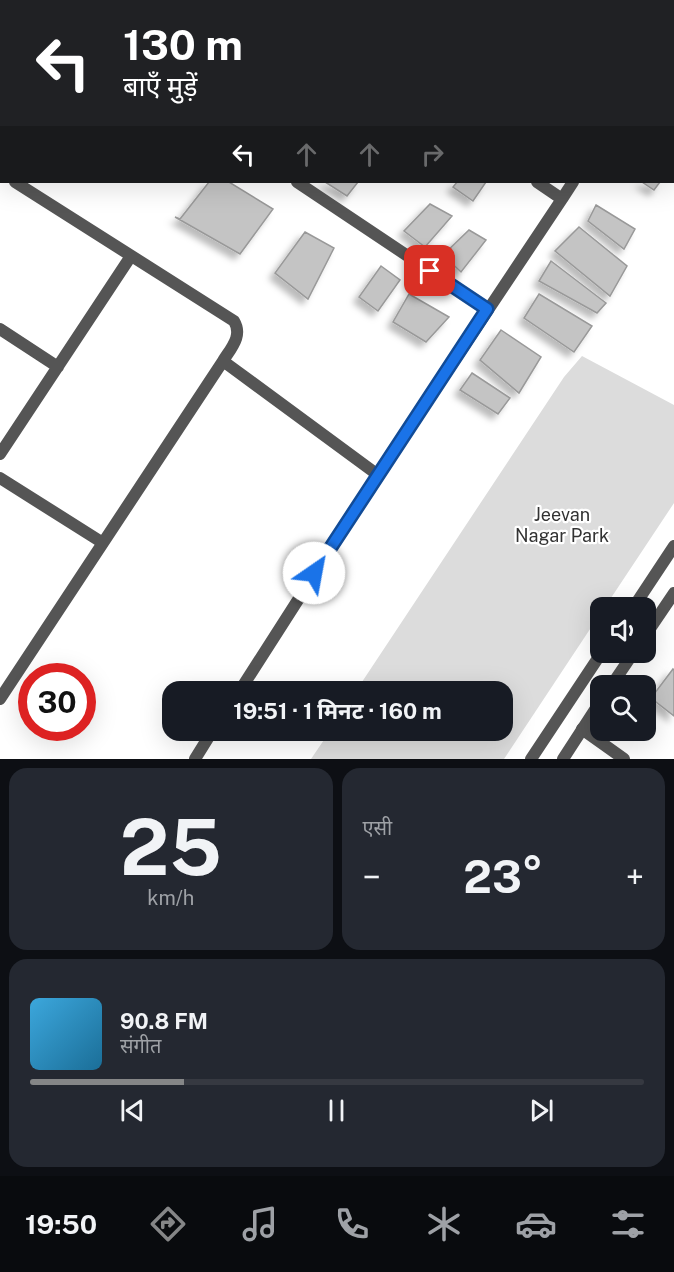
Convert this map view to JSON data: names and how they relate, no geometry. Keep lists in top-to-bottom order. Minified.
{"parks":["Jeevan Nagar Park"],"page":{"turn":["130 m","बाएँ मुड़ें"],"limit":"30","trip":"19:51 · 1 मिनट · 160 m","tile":[["25","km/h"],"एसी"],"heat":["−","23°","+"],"song":["90.8 FM","संगीत"],"tabs":"19:50"}}
